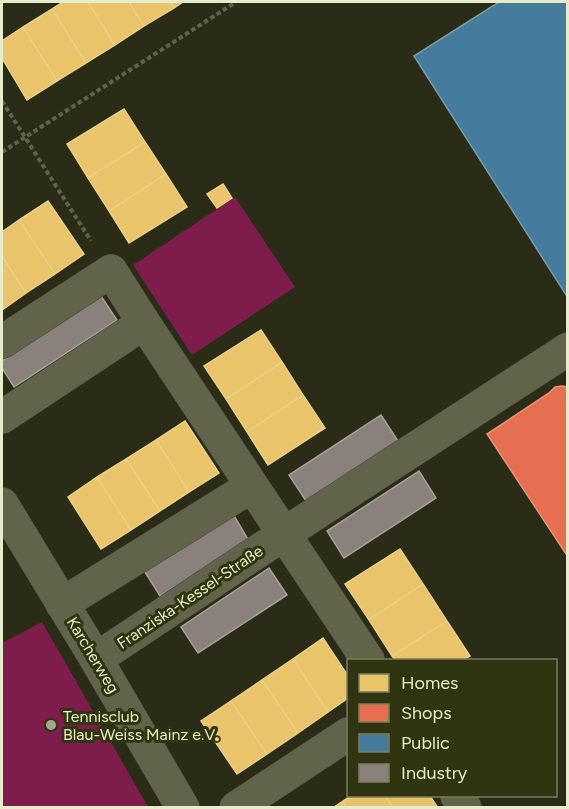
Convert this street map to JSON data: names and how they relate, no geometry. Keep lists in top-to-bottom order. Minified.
{"streets":{"street":["Franziska-Kessel-Straße","Karcherweg"]},"crossings":[["Franziska-Kessel-Straße","Karcherweg"]],"places":["Tennisclub Blau-Weiss Mainz e.V."],"legend":["Homes","Shops","Public","Industry"]}
